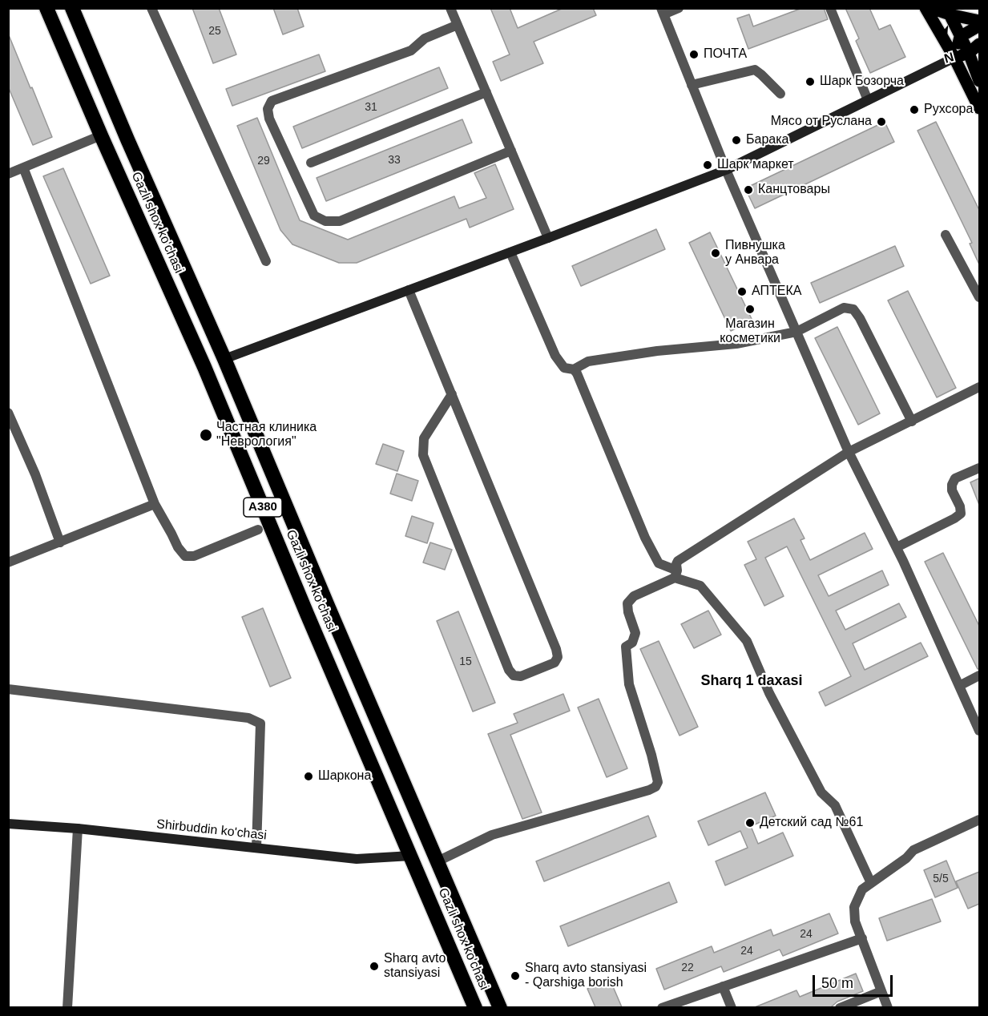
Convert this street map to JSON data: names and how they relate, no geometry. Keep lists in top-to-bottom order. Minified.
{"streets":{"highway":["Gazli shox ko'chasi","A380"],"street":["Shirbuddin ko'chasi"]},"crossings":[["Gazli shox ko'chasi","Shirbuddin ko'chasi"]],"districts":["Sharq 1 daxasi"],"places":["ПОЧТА","Шарк Бозорча","Рухсора","Мясо от Руслана","Барака","Шарк маркет","Канцтовары","Пивнушка у Анвара","АПТЕКА","Магазин косметики","Частная клиника \"Неврология\"","Шаркона","Детский сад №61","Sharq avto stansiyasi","Sharq avto stansiyasi - Qarshiga borish"],"house_numbers":["25","31","33","29","15","5/5","24","24","22"],"scale_bar":"50 m","north":"bottom"}
